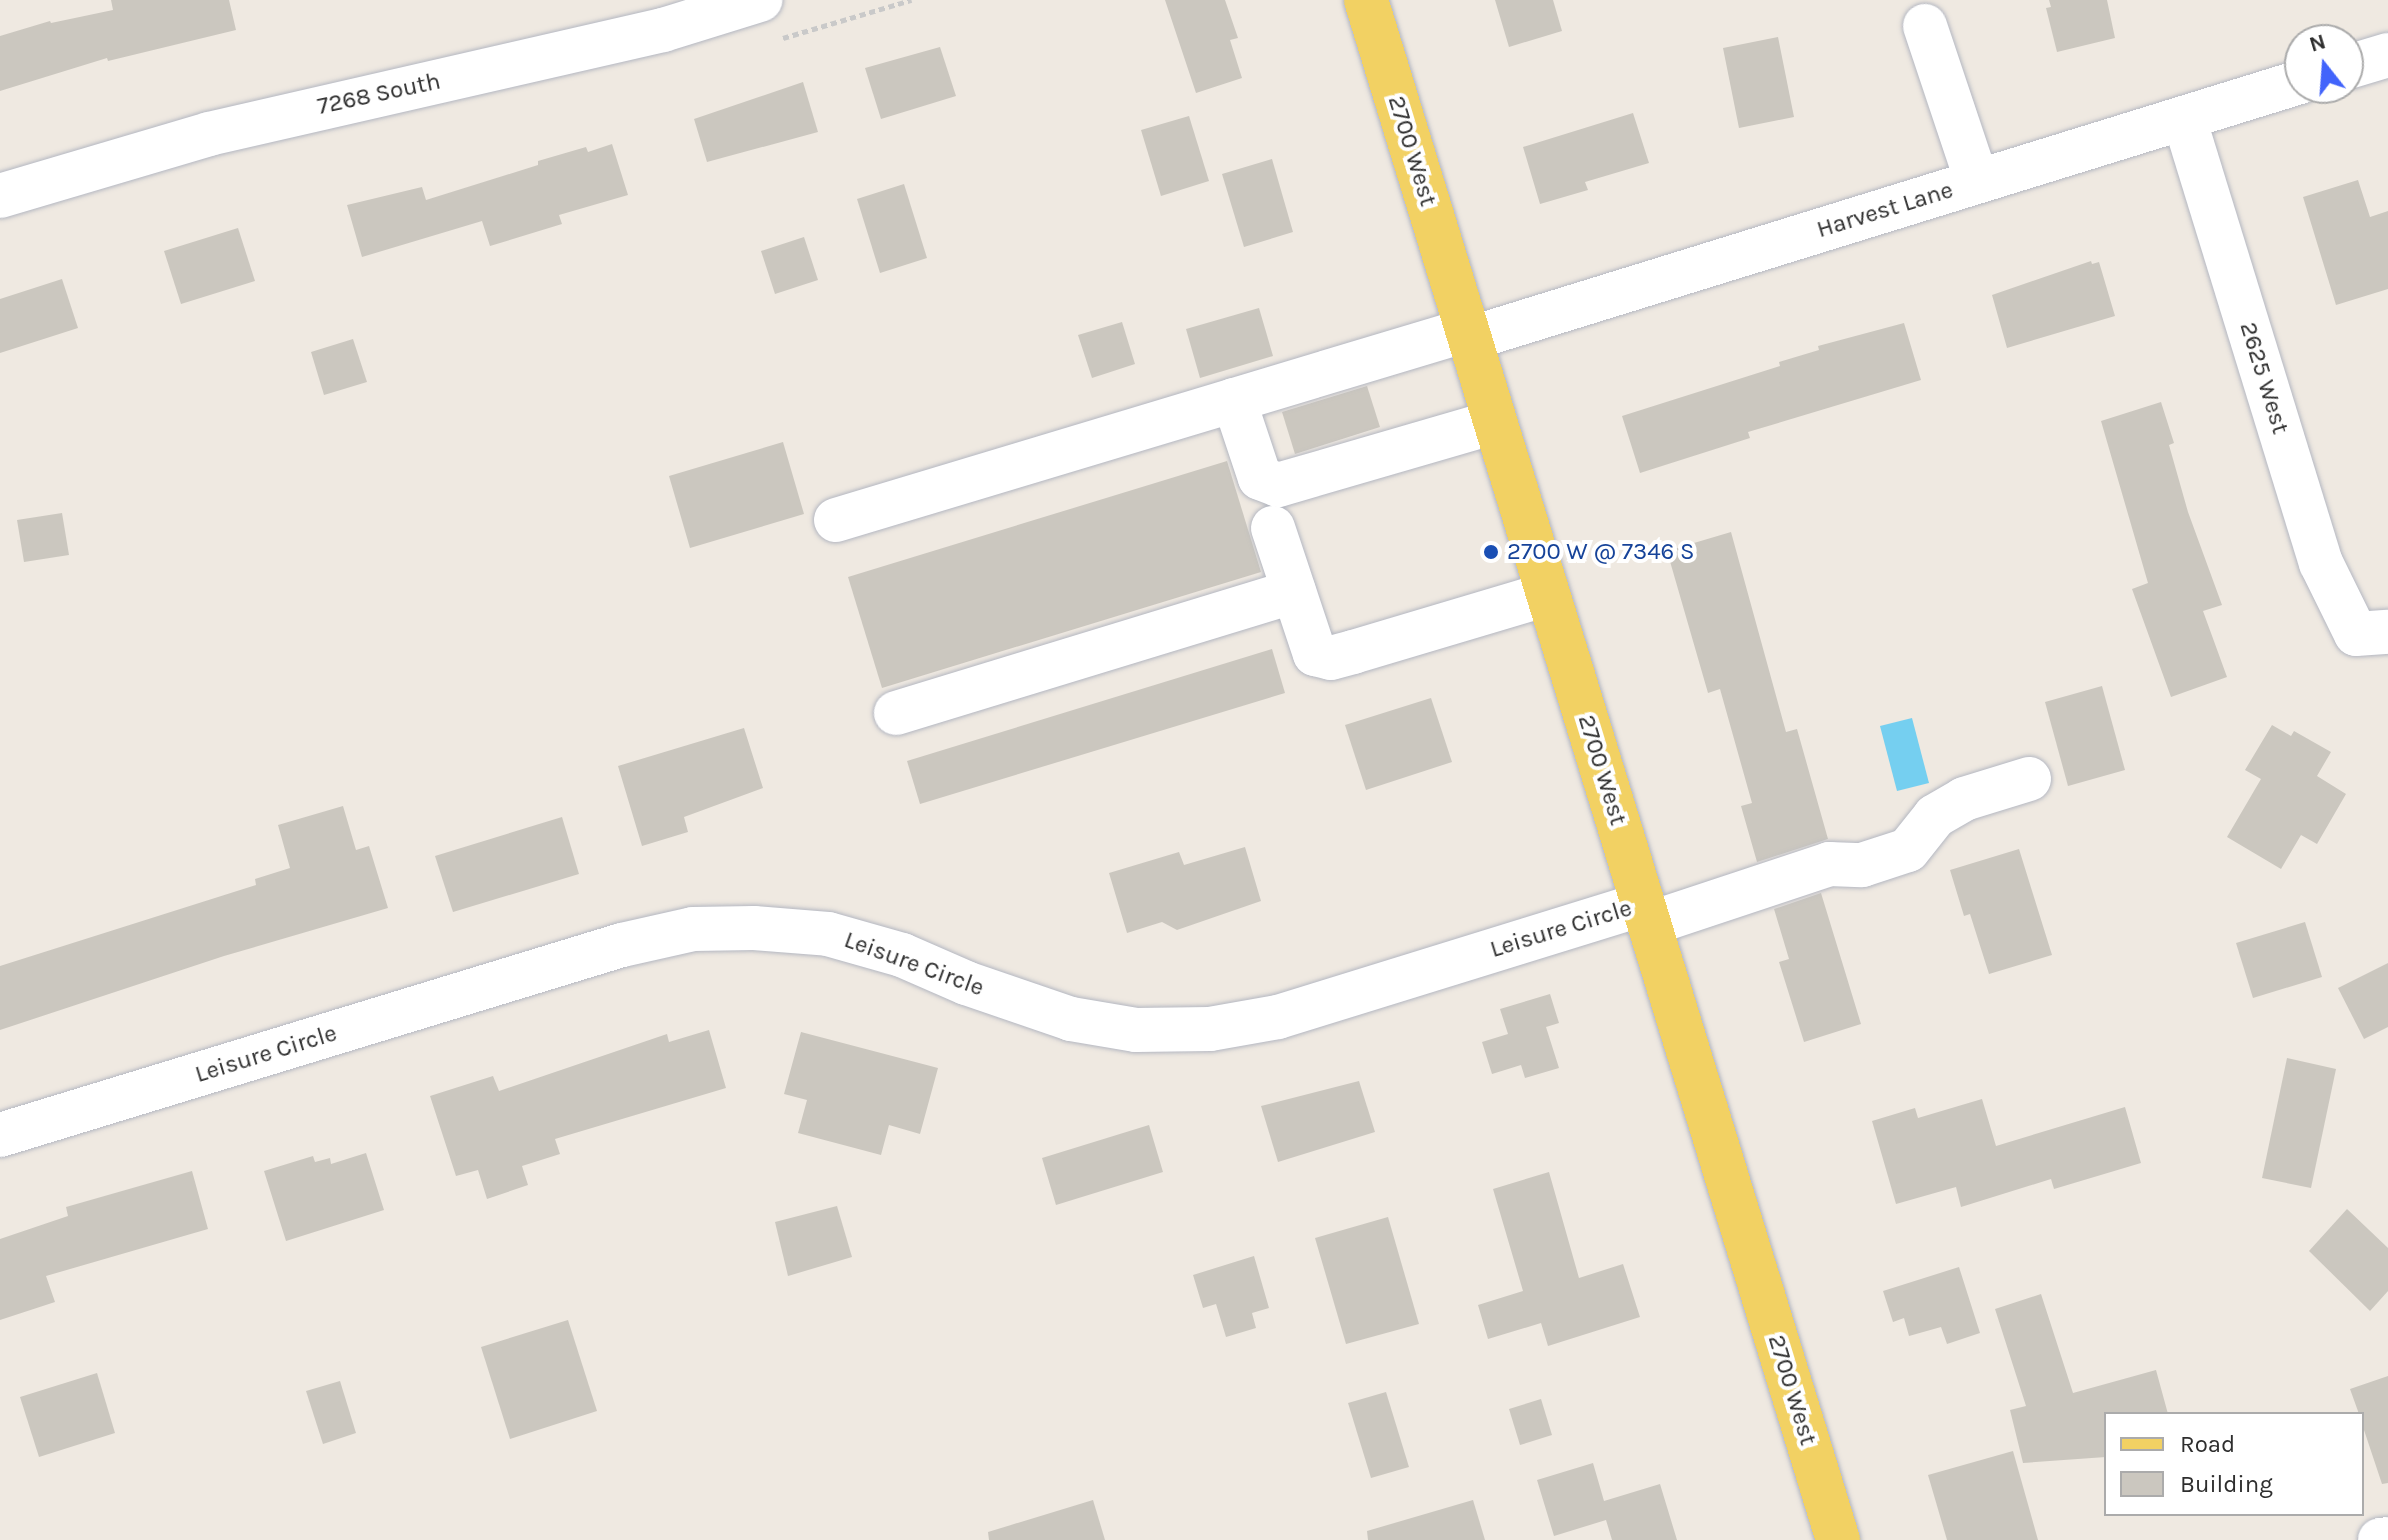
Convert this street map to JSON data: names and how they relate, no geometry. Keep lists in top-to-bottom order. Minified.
{"streets":{"main road":["2700 West"],"street":["7268 South","Harvest Lane","2625 West","Leisure Circle"]},"crossings":[["2700 West","Harvest Lane"],["2700 West","Leisure Circle"],["Harvest Lane","2625 West"]],"places":["2700 W @ 7346 S"],"legend":["Road","Building"],"north":"top"}
